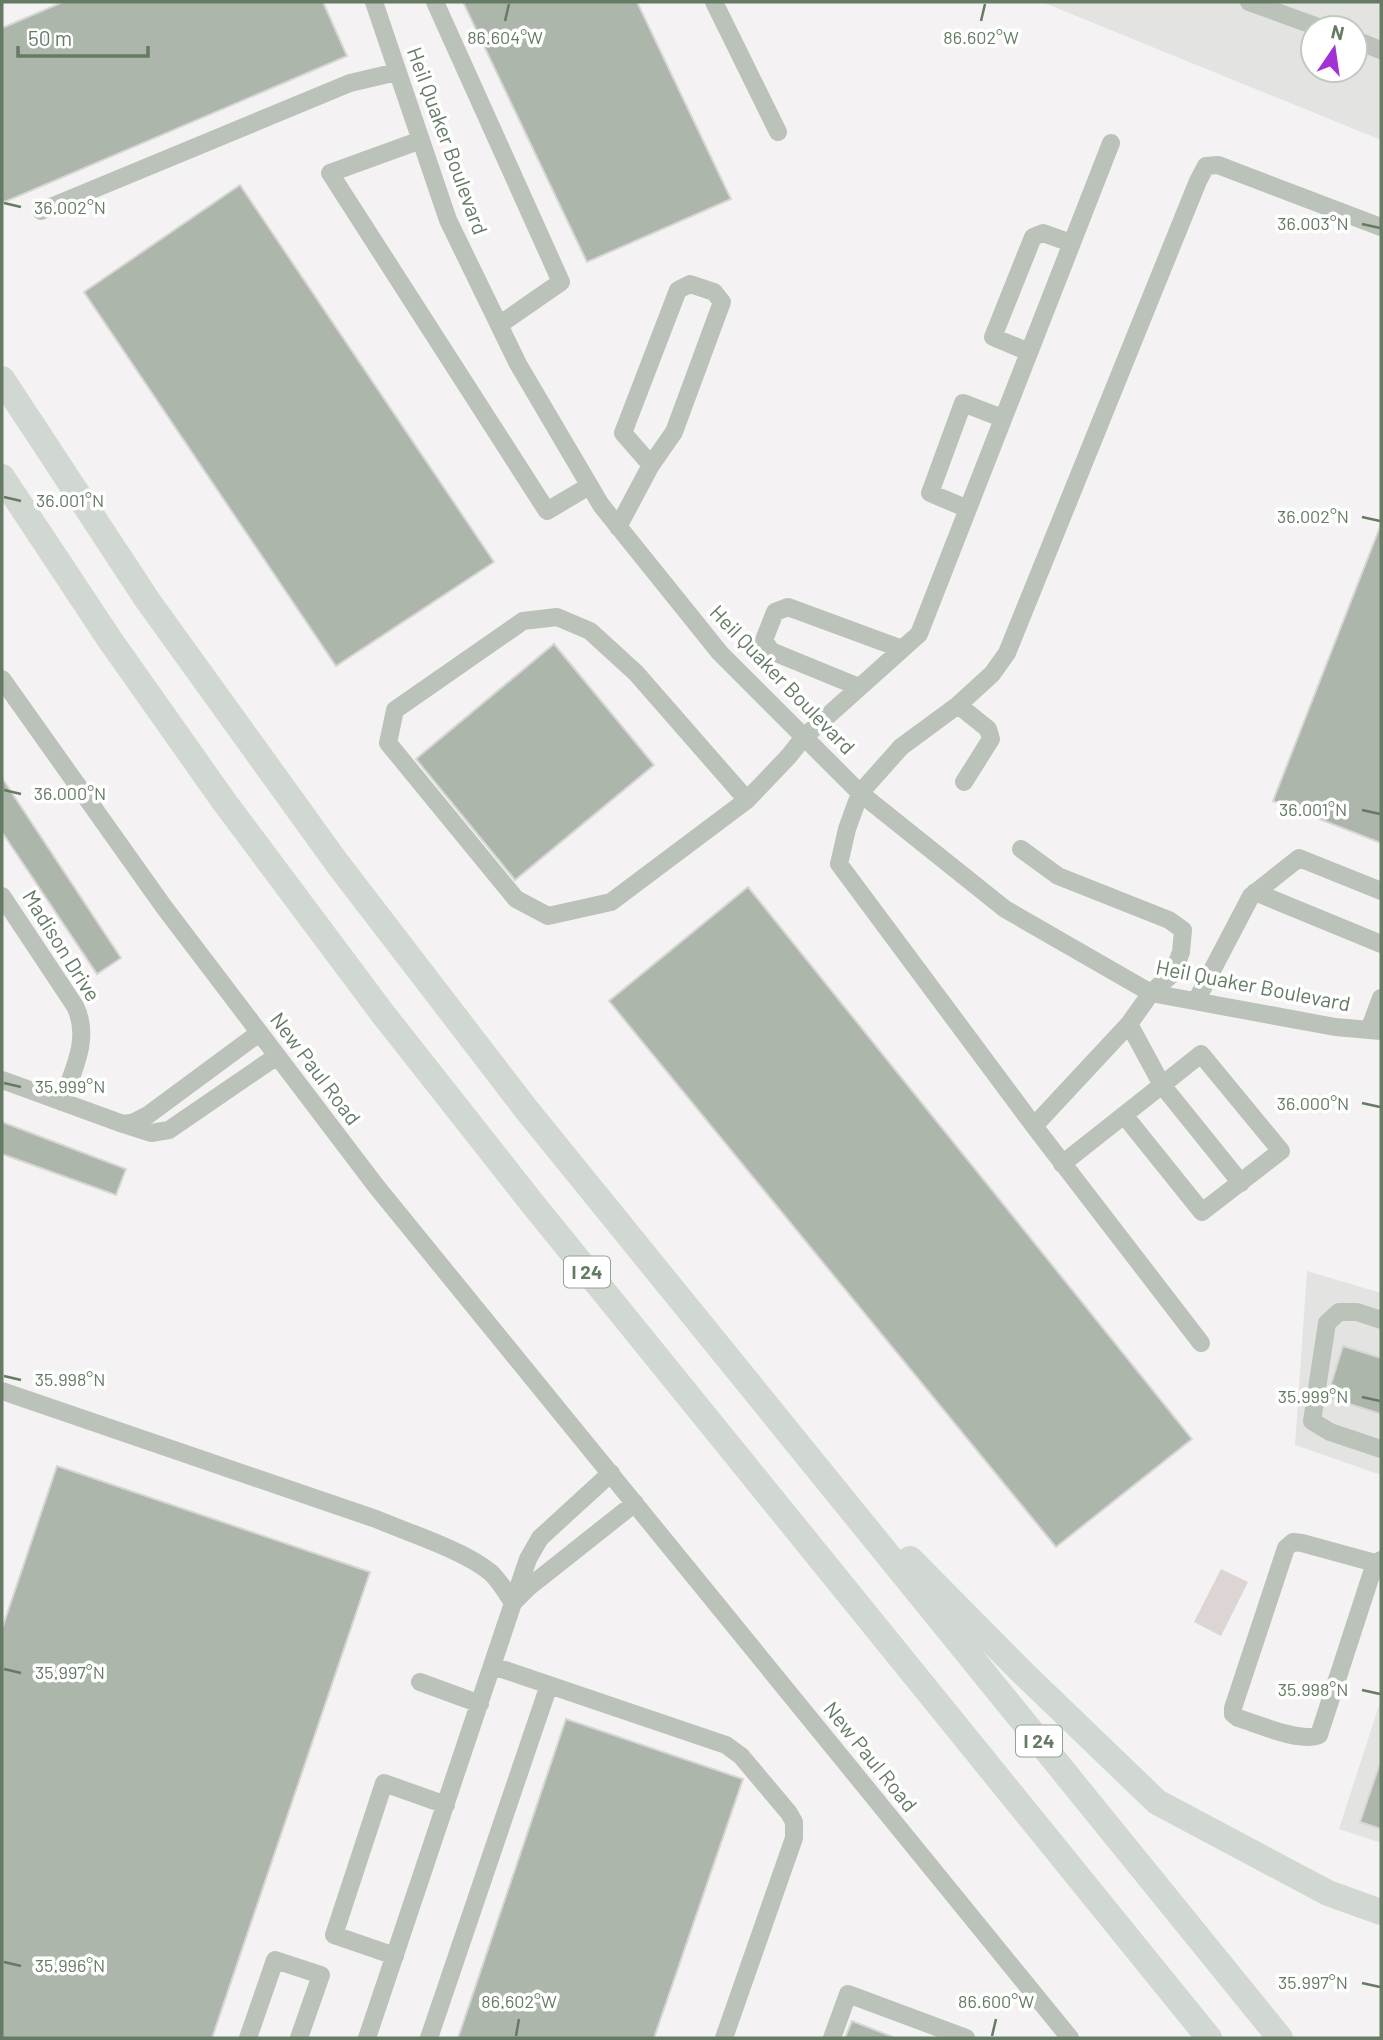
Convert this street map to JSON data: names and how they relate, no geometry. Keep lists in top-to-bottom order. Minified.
{"streets":{"highway":["I 24"],"street":["Heil Quaker Boulevard","Madison Drive","New Paul Road"]},"scale_bar":"50 m","north":"top","coordinates":["86.604°W","86.602°W","36.002°N","36.003°N","36.001°N","36.000°N","35.999°N","35.998°N","35.997°N","35.996°N","86.600°W"]}
